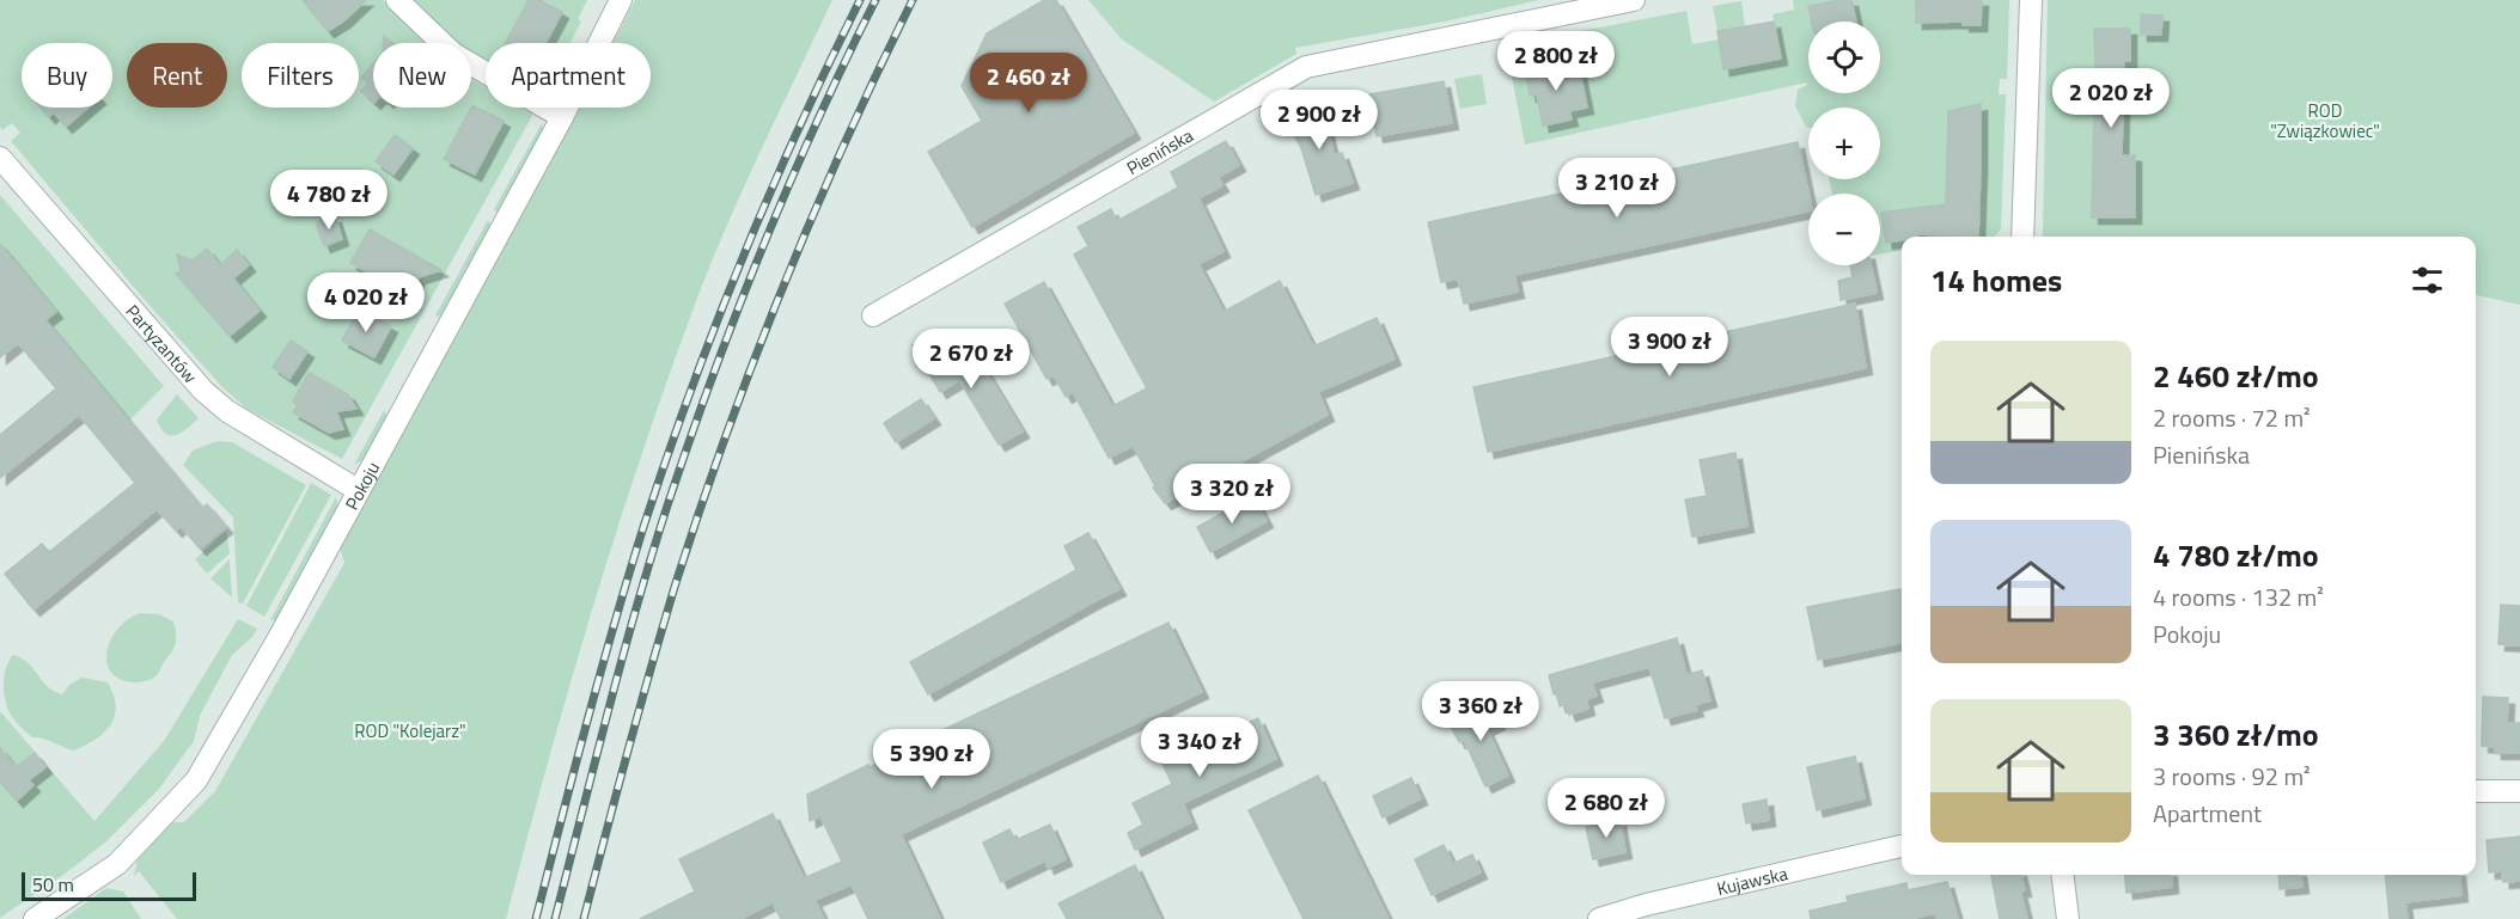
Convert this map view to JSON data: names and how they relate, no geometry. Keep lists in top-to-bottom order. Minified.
{"streets":{"street":["Pienińska","Partyzantów","Pokoju","Kujawska"]},"crossings":[["Partyzantów","Pokoju"]],"parks":["ROD \"Związkowiec\"","ROD \"Kolejarz\""],"scale_bar":"50 m","page":{"map_buttons":["+","−"],"price":["2 800 zł","2 460 zł","2 020 zł","2 900 zł","3 210 zł","4 780 zł","4 020 zł","3 900 zł","2 670 zł","3 320 zł","3 360 zł","3 340 zł","5 390 zł","2 680 zł"],"chip":["Buy","Rent","Filters","New","Apartment"],"heading":"14 homes","list":[{"name":"2 460 zł/mo","note":"2 rooms · 72 m² · Pienińska"},{"name":"4 780 zł/mo","note":"4 rooms · 132 m² · Pokoju"},{"name":"3 360 zł/mo","note":"3 rooms · 92 m² · Apartment"}],"scale":"50 m"}}
